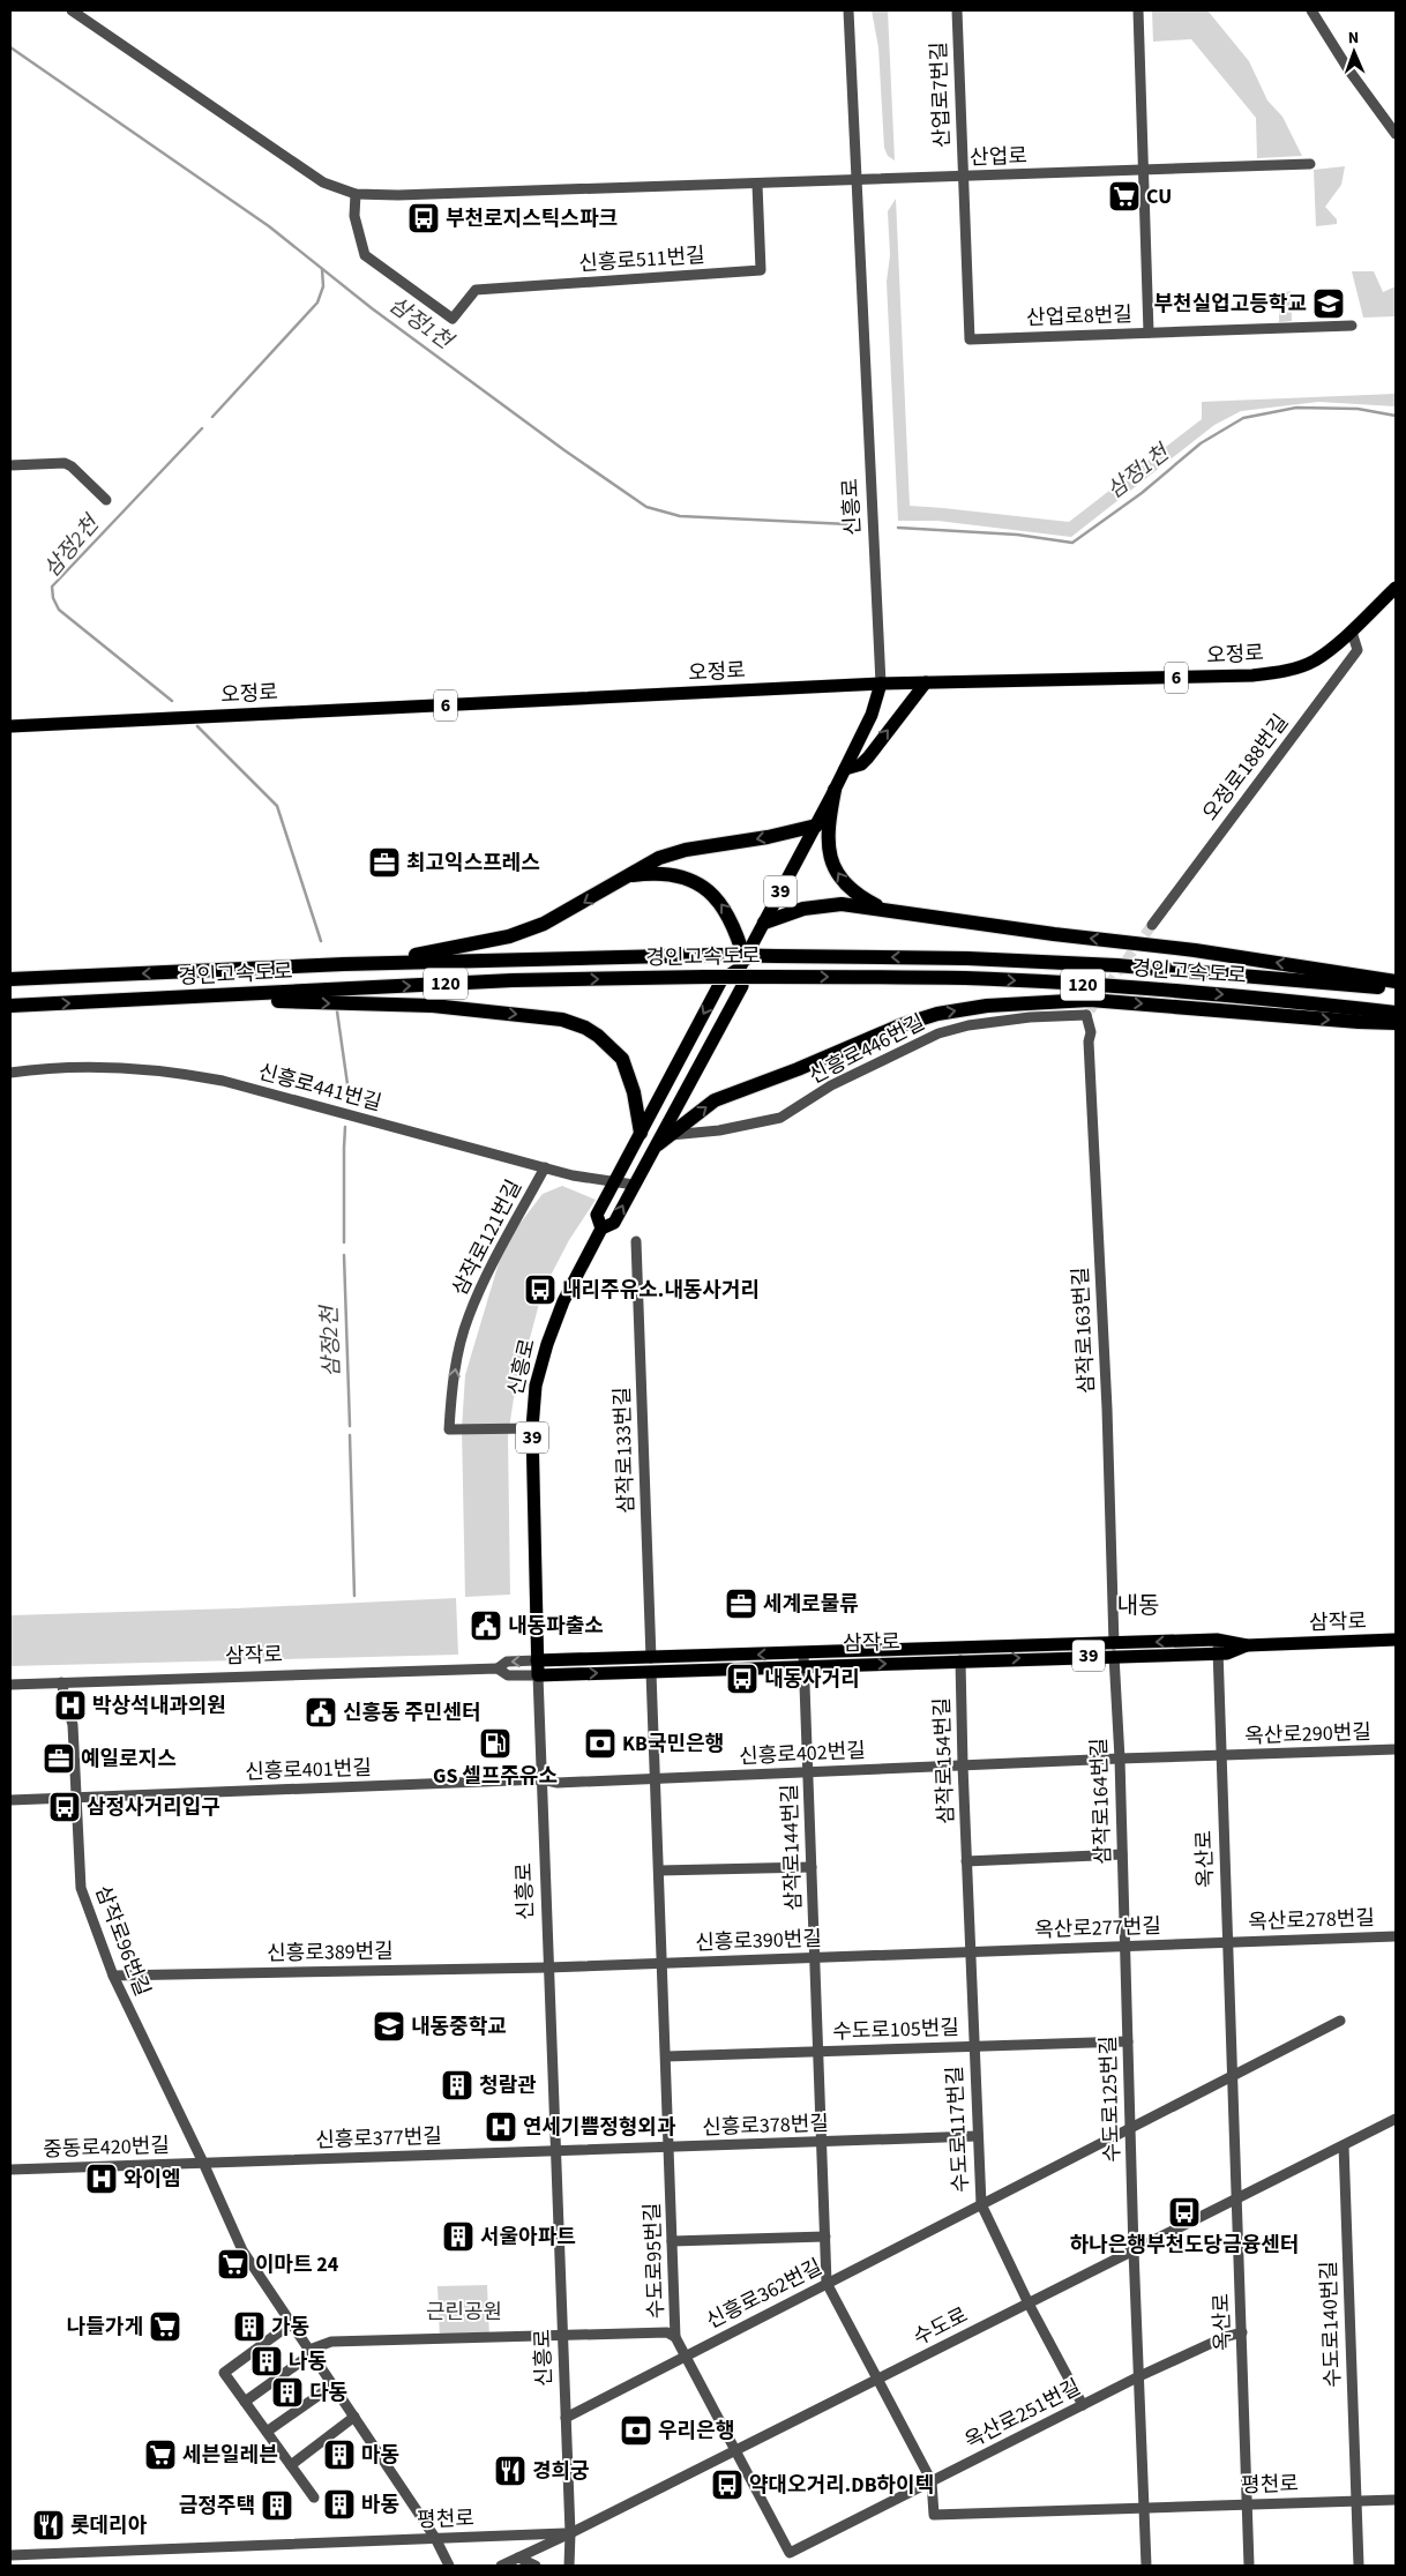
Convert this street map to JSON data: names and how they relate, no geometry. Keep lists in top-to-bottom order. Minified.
{"streets":{"highway":["경인고속도로","120"],"main road":["신흥로","오정로","6","39","삼작로"],"street":["산업로7번길","산업로","신흥로511번길","산업로8번길","오정로188번길","신흥로446번길","신흥로441번길","삼작로121번길","삼작로163번길","삼작로133번길","옥산로290번길","신흥로402번길","삼작로154번길","신흥로401번길","삼작로164번길","삼작로144번길","옥산로","옥산로278번길","옥산로277번길","삼작로96번길","신흥로390번길","신흥로389번길","수도로105번길","수도로125번길","신흥로378번길","수도로117번길","신흥로377번길","중동로420번길","수도로95번길","신흥로362번길","수도로140번길","수도로","옥산로251번길","평천로"]},"crossings":[["산업로7번길","산업로"],["산업로7번길","산업로8번길"],["산업로","신흥로511번길"],["산업로","산업로8번길"],["산업로","신흥로"],["신흥로","오정로"],["신흥로","신흥로441번길"],["신흥로","삼작로121번길"],["신흥로","삼작로"],["신흥로","신흥로402번길"],["신흥로","신흥로401번길"],["신흥로","신흥로390번길"],["신흥로","신흥로389번길"],["신흥로","신흥로378번길"],["신흥로","신흥로377번길"],["신흥로","신흥로362번길"],["신흥로","수도로"],["신흥로","평천로"],["오정로","오정로188번길"],["신흥로446번길","삼작로163번길"],["신흥로441번길","삼작로121번길"],["삼작로163번길","삼작로"],["삼작로163번길","삼작로164번길"],["삼작로133번길","삼작로"],["삼작로133번길","신흥로402번길"],["삼작로133번길","수도로95번길"],["삼작로","삼작로154번길"],["삼작로","삼작로164번길"],["삼작로","삼작로144번길"],["삼작로","옥산로"],["삼작로","삼작로96번길"],["옥산로290번길","신흥로402번길"],["옥산로290번길","삼작로164번길"],["옥산로290번길","옥산로"],["신흥로402번길","삼작로154번길"],["신흥로402번길","신흥로401번길"],["신흥로402번길","삼작로164번길"],["신흥로402번길","삼작로144번길"],["신흥로402번길","수도로95번길"],["삼작로154번길","옥산로277번길"],["삼작로154번길","신흥로390번길"],["삼작로154번길","수도로117번길"],["신흥로401번길","삼작로96번길"],["삼작로164번길","옥산로277번길"],["삼작로164번길","수도로125번길"],["삼작로144번길","신흥로390번길"],["삼작로144번길","수도로105번길"],["옥산로","옥산로278번길"],["옥산로","옥산로277번길"],["옥산로","신흥로362번길"],["옥산로","수도로"],["옥산로","옥산로251번길"],["옥산로","평천로"],["옥산로278번길","옥산로277번길"],["옥산로277번길","신흥로390번길"],["옥산로277번길","수도로125번길"],["옥산로277번길","수도로117번길"],["삼작로96번길","신흥로389번길"],["삼작로96번길","신흥로377번길"],["삼작로96번길","중동로420번길"],["삼작로96번길","평천로"],["신흥로390번길","신흥로389번길"],["신흥로390번길","수도로105번길"],["신흥로390번길","수도로117번길"],["신흥로390번길","수도로95번길"],["수도로105번길","신흥로378번길"],["수도로105번길","수도로117번길"],["수도로105번길","신흥로362번길"],["수도로105번길","수도로"],["수도로105번길","옥산로251번길"],["수도로105번길","평천로"],["수도로125번길","수도로117번길"],["수도로125번길","신흥로362번길"],["수도로125번길","수도로"],["수도로125번길","옥산로251번길"],["신흥로378번길","수도로117번길"],["신흥로378번길","신흥로377번길"],["신흥로378번길","수도로95번길"],["수도로117번길","신흥로362번길"],["수도로117번길","수도로"],["수도로117번길","옥산로251번길"],["신흥로377번길","중동로420번길"],["수도로95번길","신흥로362번길"],["수도로95번길","수도로"],["수도로95번길","옥산로251번길"],["수도로140번길","수도로"],["수도로140번길","평천로"],["수도로","평천로"],["옥산로251번길","평천로"]],"districts":["내동"],"water":["삼정1천","삼정2천"],"parks":["근린공원"],"places":{"supermarket":["CU","이마트 24","나들가게","세븐일레븐"],"bus stop":["부천로지스틱스파크","내리주유소.내동사거리","내동사거리","삼정사거리입구","하나은행부천도당금융센터","약대오거리.DB하이텍"],"school or university":["부천실업고등학교","내동중학교"],"office":["최고익스프레스","세계로물류","예일로지스"],"public building":["내동파출소","신흥동 주민센터"],"hospital":["박상석내과의원","연세기쁨정형외과","와이엠"],"fuel station":["GS 셀프주유소"],"bank":["KB국민은행","우리은행"],"building":["청람관","서울아파트","가동","나동","다동","마동","바동","금정주택"],"restaurant":["경희궁","롯데리아"]},"north":"top"}
